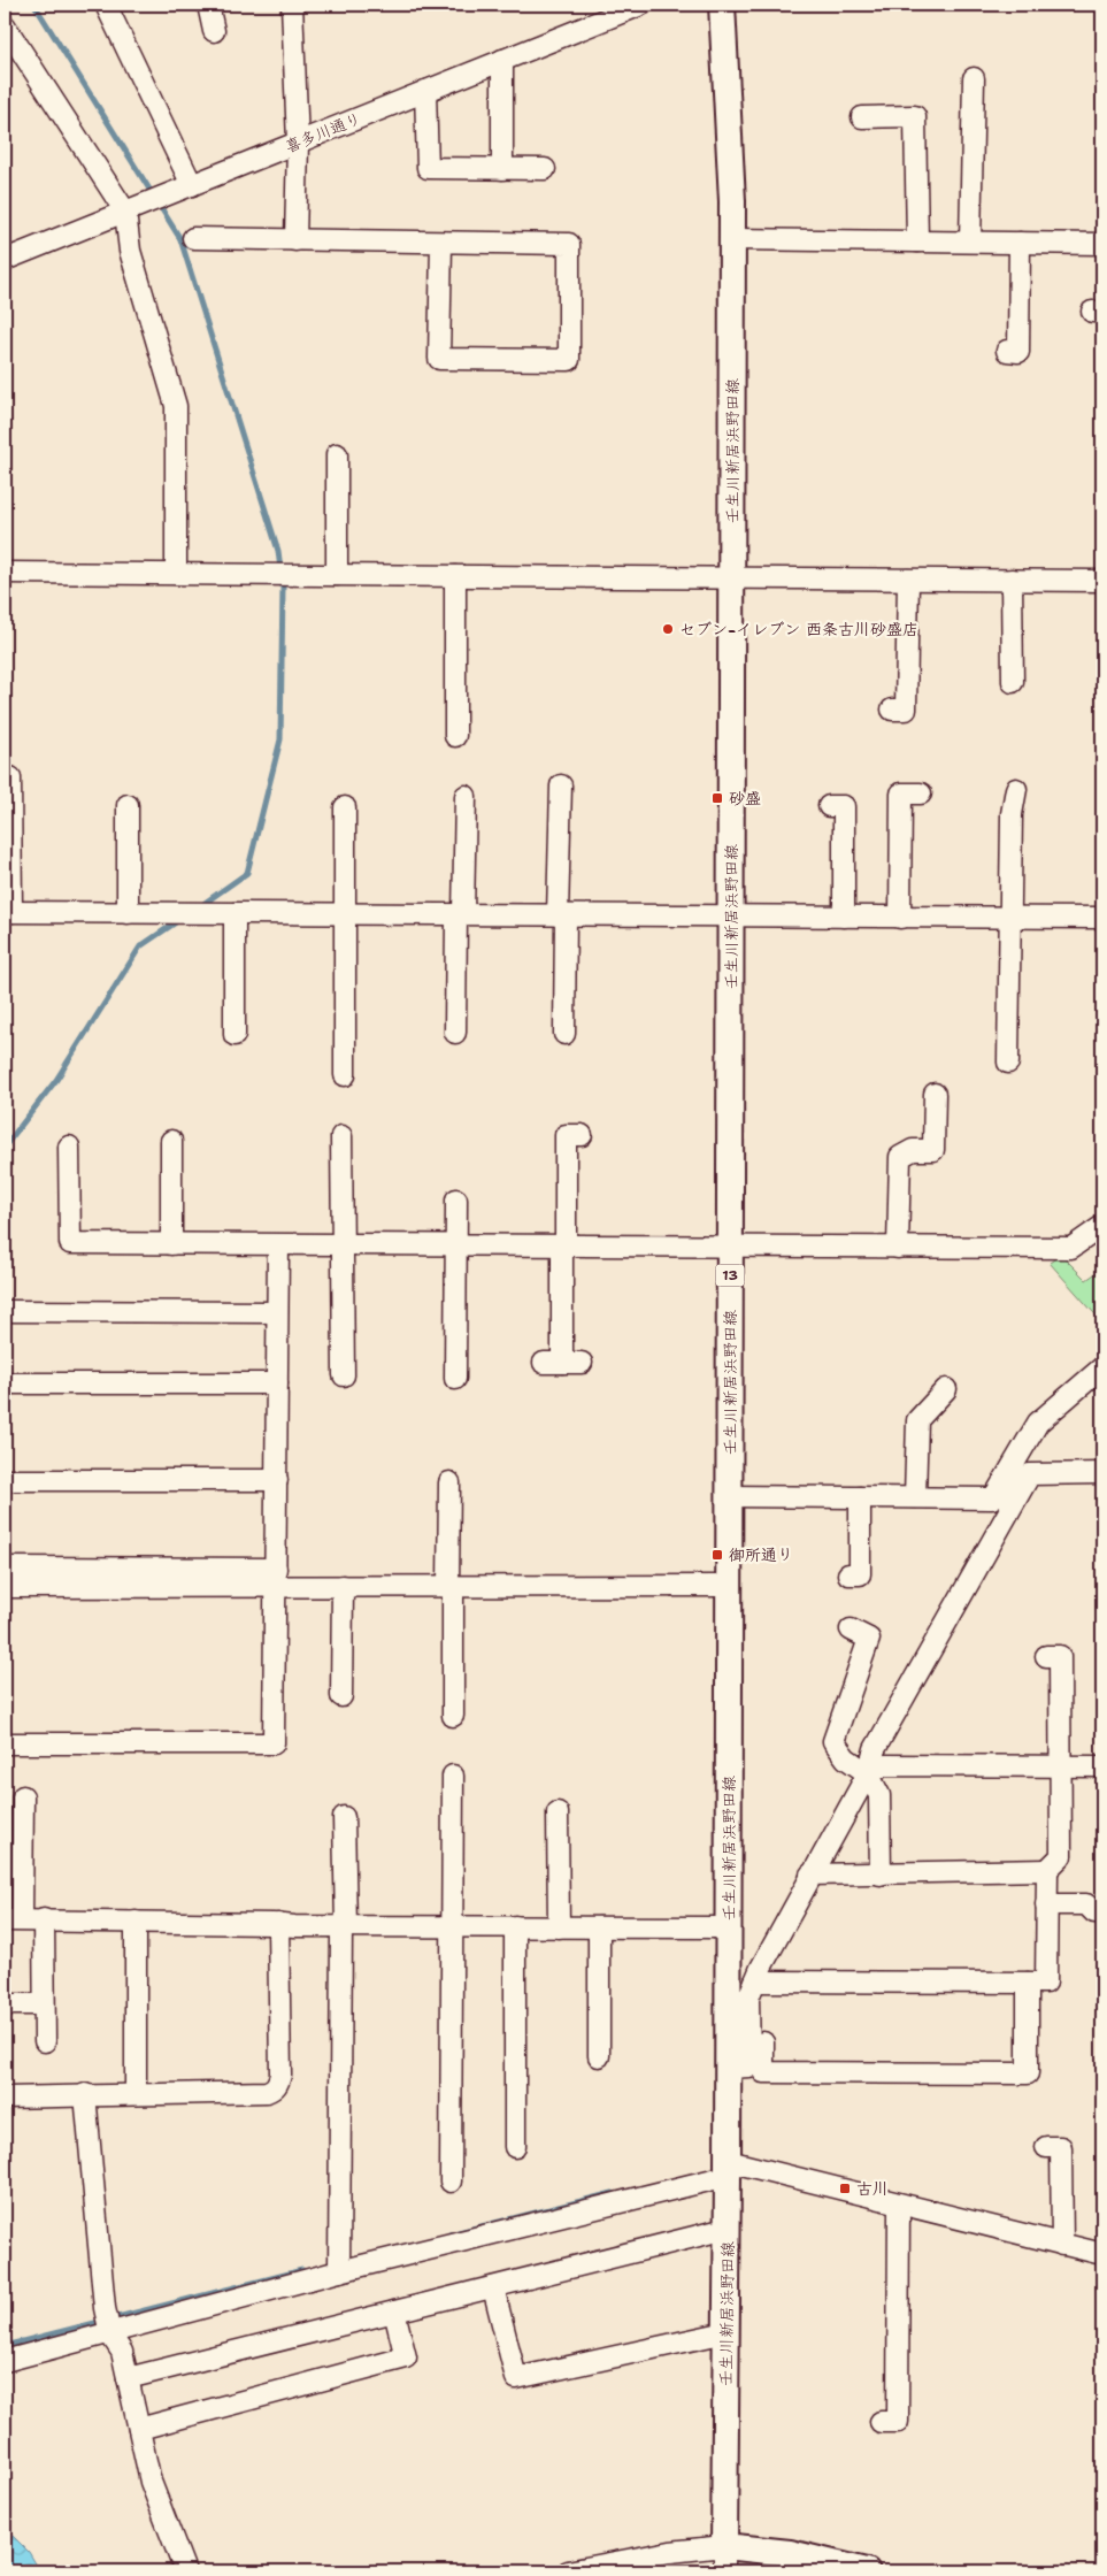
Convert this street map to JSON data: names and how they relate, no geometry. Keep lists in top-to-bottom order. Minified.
{"streets":{"main road":["壬生川新居浜野田線","13"],"street":["喜多川通り"]},"places":{"other":["セブン-イレブン 西条古川砂盛店"],"transit":["砂盛","御所通り","古川"]}}
